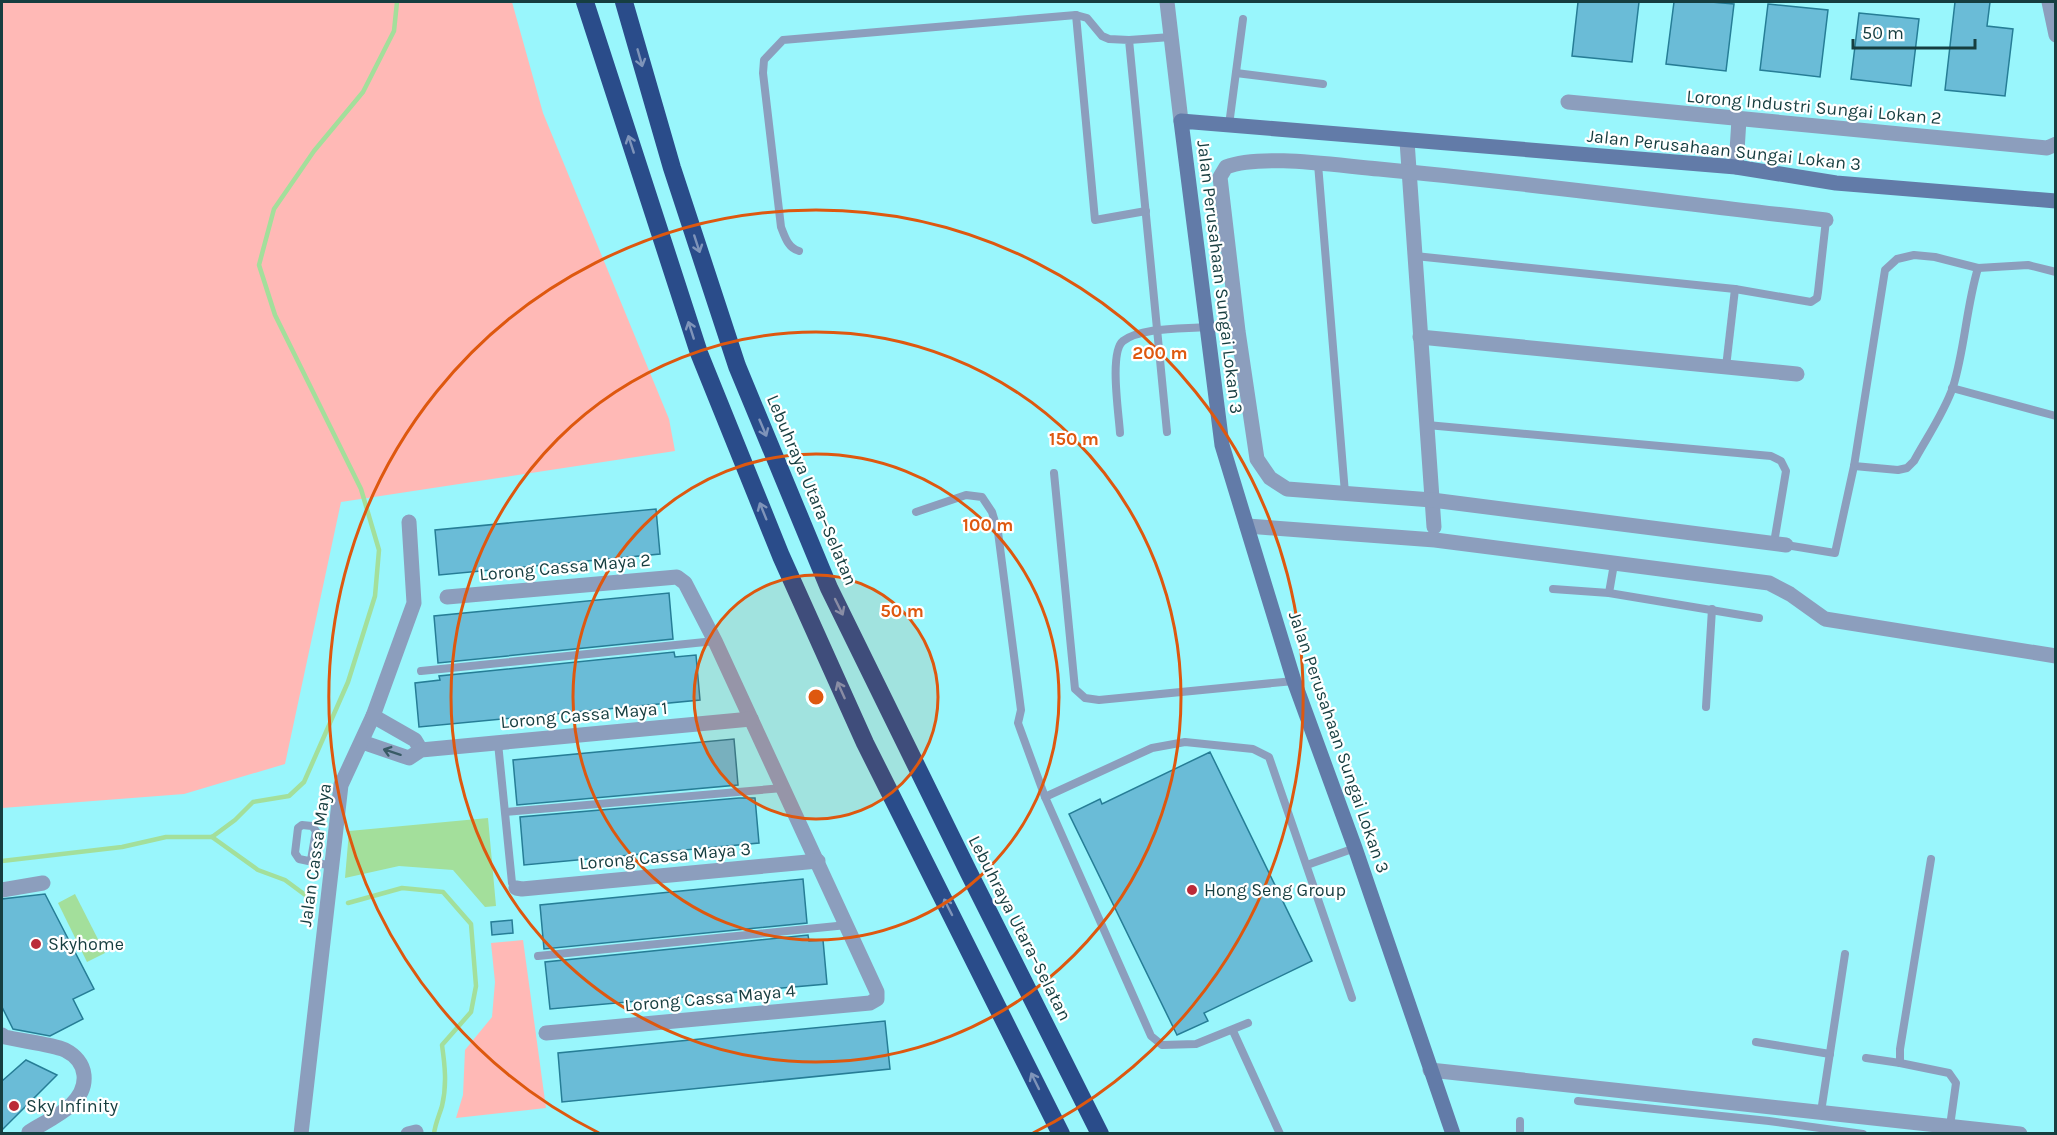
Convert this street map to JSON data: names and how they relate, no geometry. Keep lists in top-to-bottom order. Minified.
{"streets":{"highway":["Lebuhraya Utara–Selatan"],"main road":["Jalan Perusahaan Sungai Lokan 3"],"street":["Lorong Industri Sungai Lokan 2","Lorong Cassa Maya 2","Lorong Cassa Maya 1","Jalan Cassa Maya","Lorong Cassa Maya 3","Lorong Cassa Maya 4"]},"crossings":[["Lorong Cassa Maya 1","Jalan Cassa Maya"]],"places":["Hong Seng Group","Skyhome","Sky Infinity"],"scale_bar":"50 m","rings":["200 m","150 m","100 m","50 m"]}
